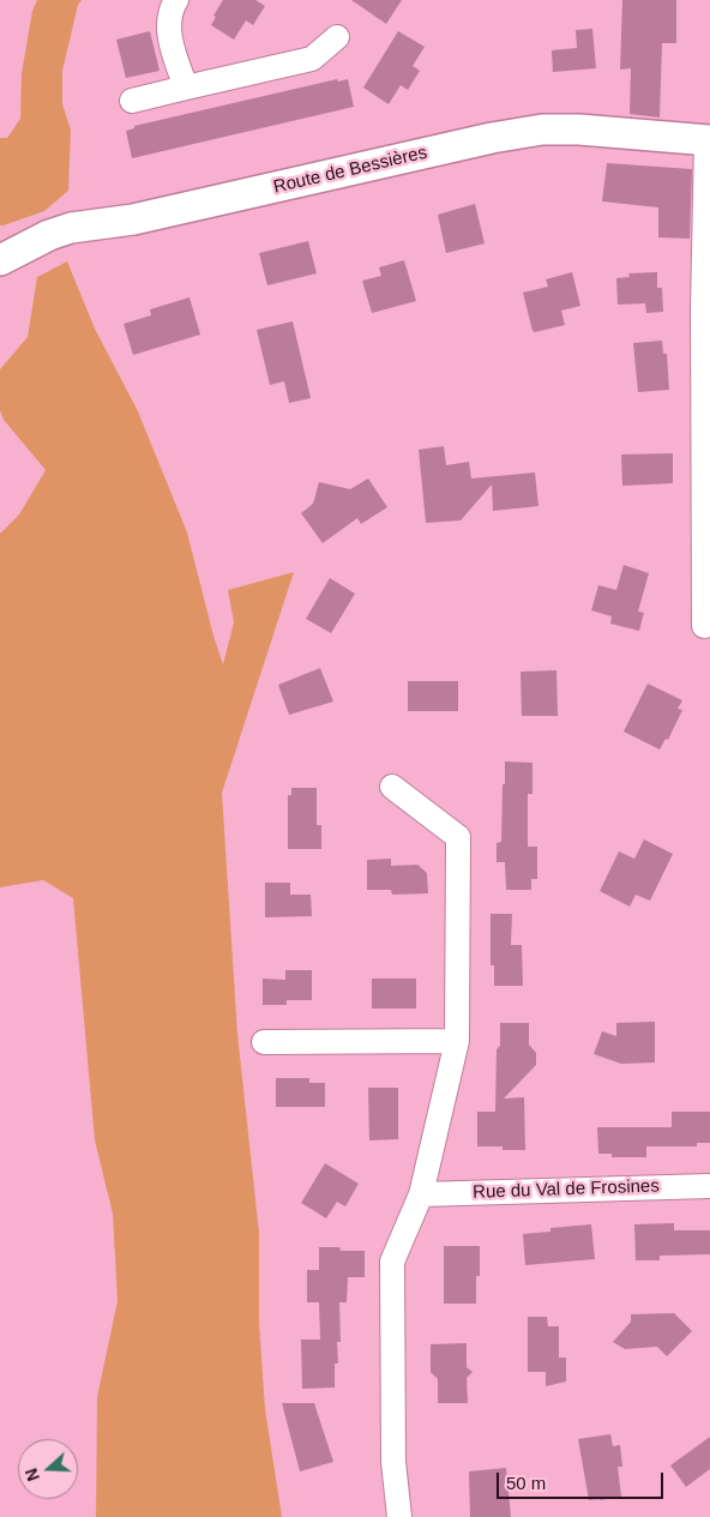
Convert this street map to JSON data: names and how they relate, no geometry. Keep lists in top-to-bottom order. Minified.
{"streets":{"main road":["Route de Bessières"],"street":["Rue du Val de Frosines"]},"scale_bar":"50 m","north":"left"}
